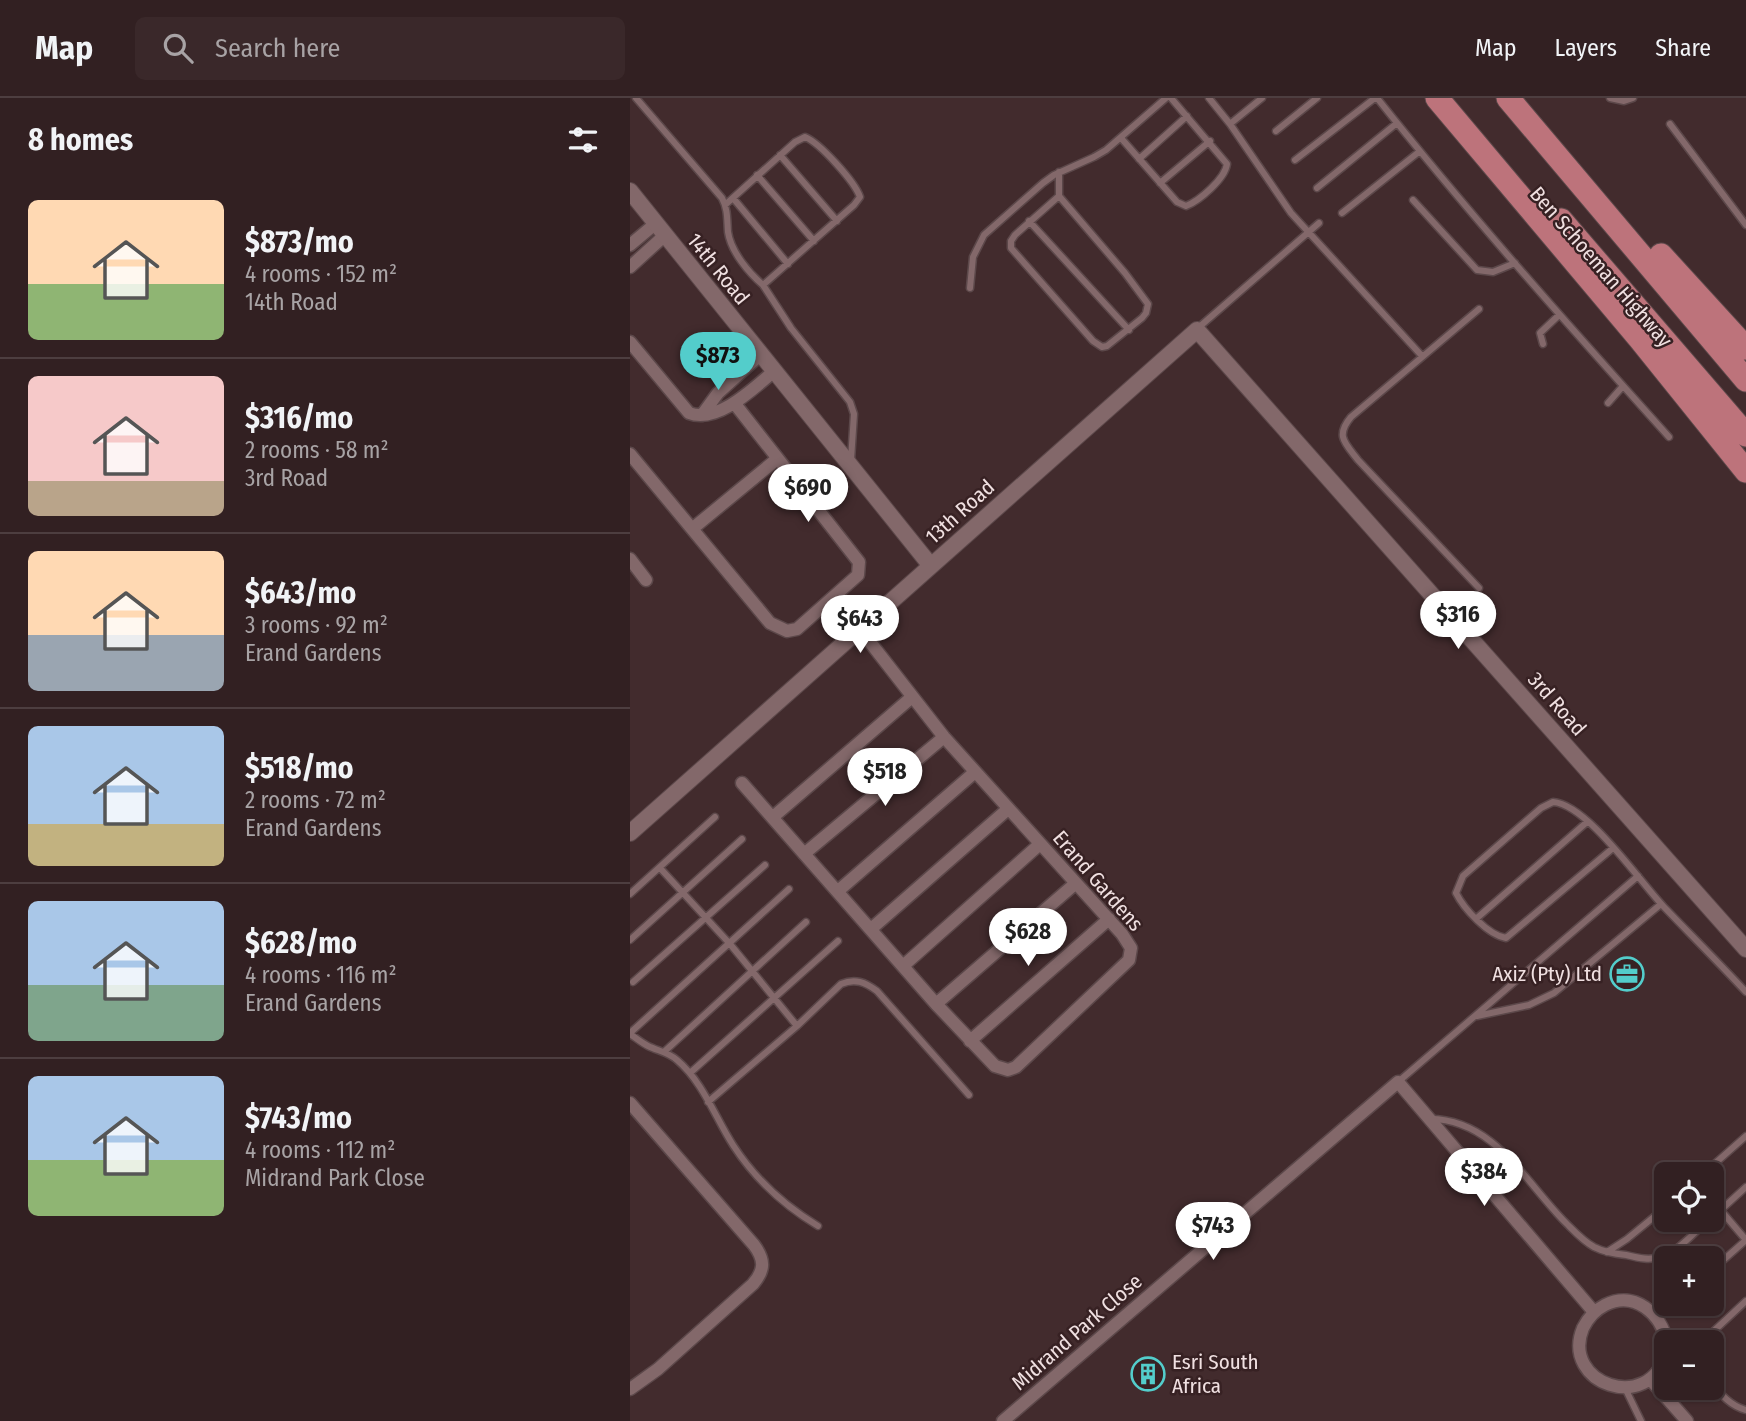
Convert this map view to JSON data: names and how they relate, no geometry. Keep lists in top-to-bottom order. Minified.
{"streets":{"highway":["Ben Schoeman Highway"],"street":["14th Road","13th Road","3rd Road","Erand Gardens","Midrand Park Close"]},"crossings":[["14th Road","13th Road"],["13th Road","3rd Road"],["13th Road","Erand Gardens"]],"places":{"office":["Axiz (Pty) Ltd"],"building":["Esri South Africa"]},"page":{"header":"Map","search":"Search here","nav":["Map","Layers","Share"],"heading":"8 homes","list":[{"name":"$873/mo","note":"4 rooms · 152 m² · 14th Road"},{"name":"$316/mo","note":"2 rooms · 58 m² · 3rd Road"},{"name":"$643/mo","note":"3 rooms · 92 m² · Erand Gardens"},{"name":"$518/mo","note":"2 rooms · 72 m² · Erand Gardens"},{"name":"$628/mo","note":"4 rooms · 116 m² · Erand Gardens"},{"name":"$743/mo","note":"4 rooms · 112 m² · Midrand Park Close"}],"price":["$873","$690","$316","$643","$518","$628","$384","$743"],"map_buttons":["+","−"]}}
